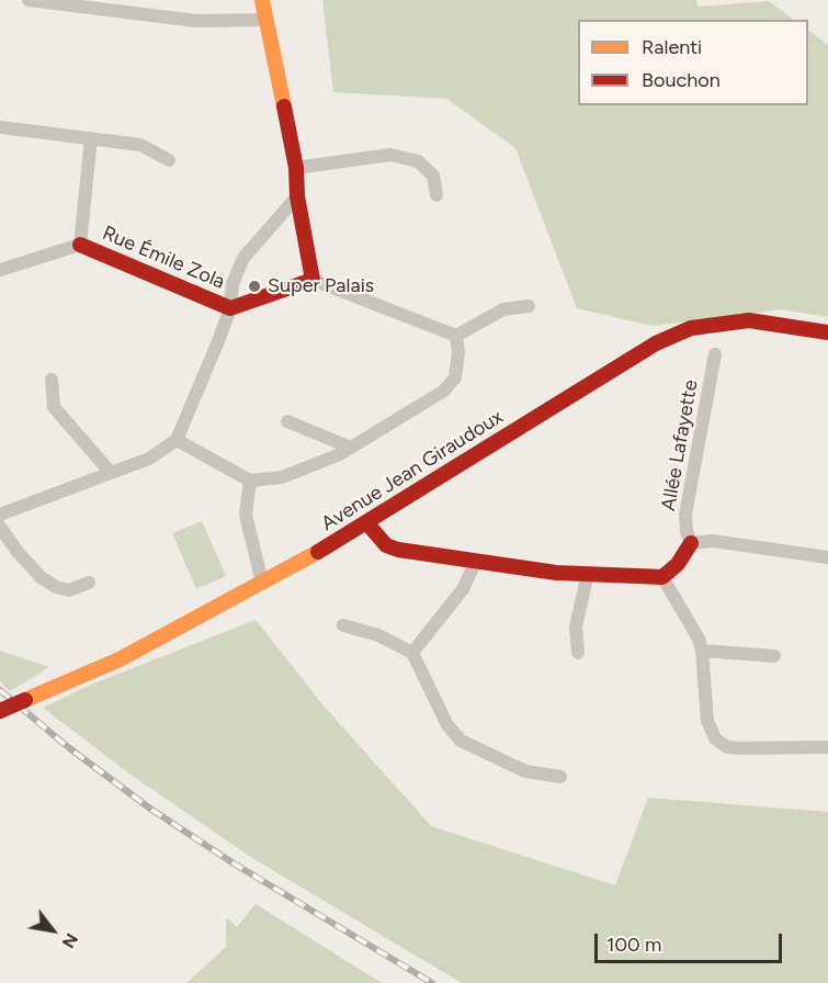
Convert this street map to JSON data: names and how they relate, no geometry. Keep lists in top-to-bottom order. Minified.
{"streets":{"street":["Rue Émile Zola","Allée Lafayette","Avenue Jean Giraudoux"]},"places":["Super Palais"],"legend":["Ralenti","Bouchon"],"scale_bar":"100 m","north":"bottom right"}
